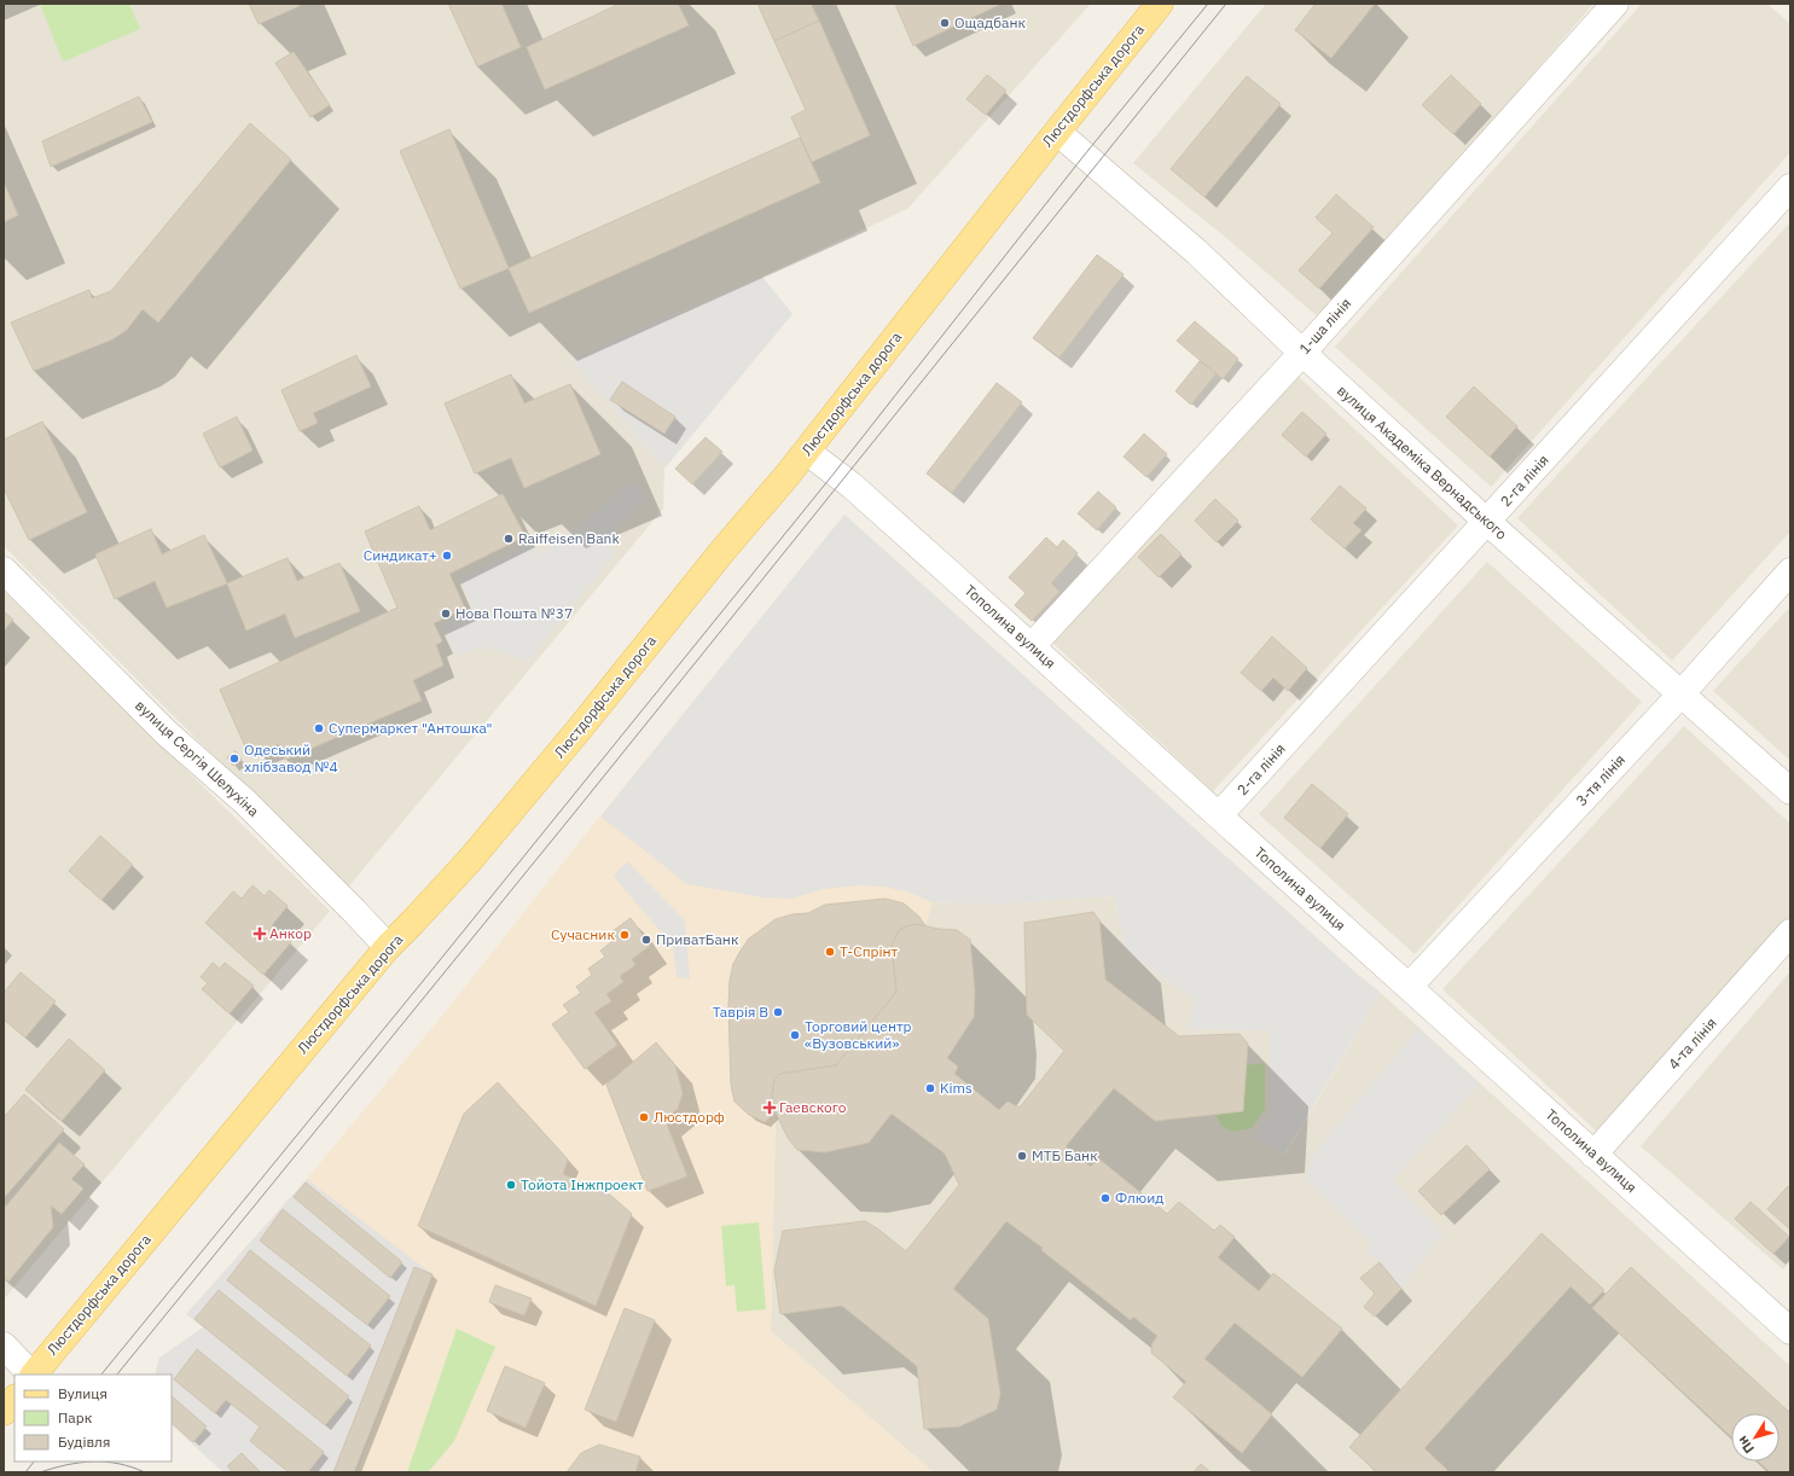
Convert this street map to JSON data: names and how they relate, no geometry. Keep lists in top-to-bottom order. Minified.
{"streets":{"main road":["Люстдорфська дорога"],"street":["1-ша лінія","вулиця Академіка Вернадського","2-га лінія","Тополина вулиця","вулиця Сергія Шелухіна","3-тя лінія","4-та лінія"]},"crossings":[["Люстдорфська дорога","вулиця Академіка Вернадського"],["Люстдорфська дорога","Тополина вулиця"],["Люстдорфська дорога","вулиця Сергія Шелухіна"],["1-ша лінія","вулиця Академіка Вернадського"],["1-ша лінія","Тополина вулиця"],["вулиця Академіка Вернадського","2-га лінія"],["вулиця Академіка Вернадського","3-тя лінія"],["2-га лінія","Тополина вулиця"],["Тополина вулиця","3-тя лінія"],["Тополина вулиця","4-та лінія"]],"places":{"other":["Ощадбанк","Raiffeisen Bank","Синдикат+","Нова Пошта №37","Супермаркет \"Антошка\"","Одеський хлібзавод №4","Сучасник","ПриватБанк","Т-Спрінт","Таврія В","Торговий центр «Вузовський»","Kims","Люстдорф","МТБ Банк","Тойота Інжпроект","Флюид"],"health":["Анкор","Гаевского"]},"legend":["Вулиця","Парк","Будівля"],"north":"bottom left"}
